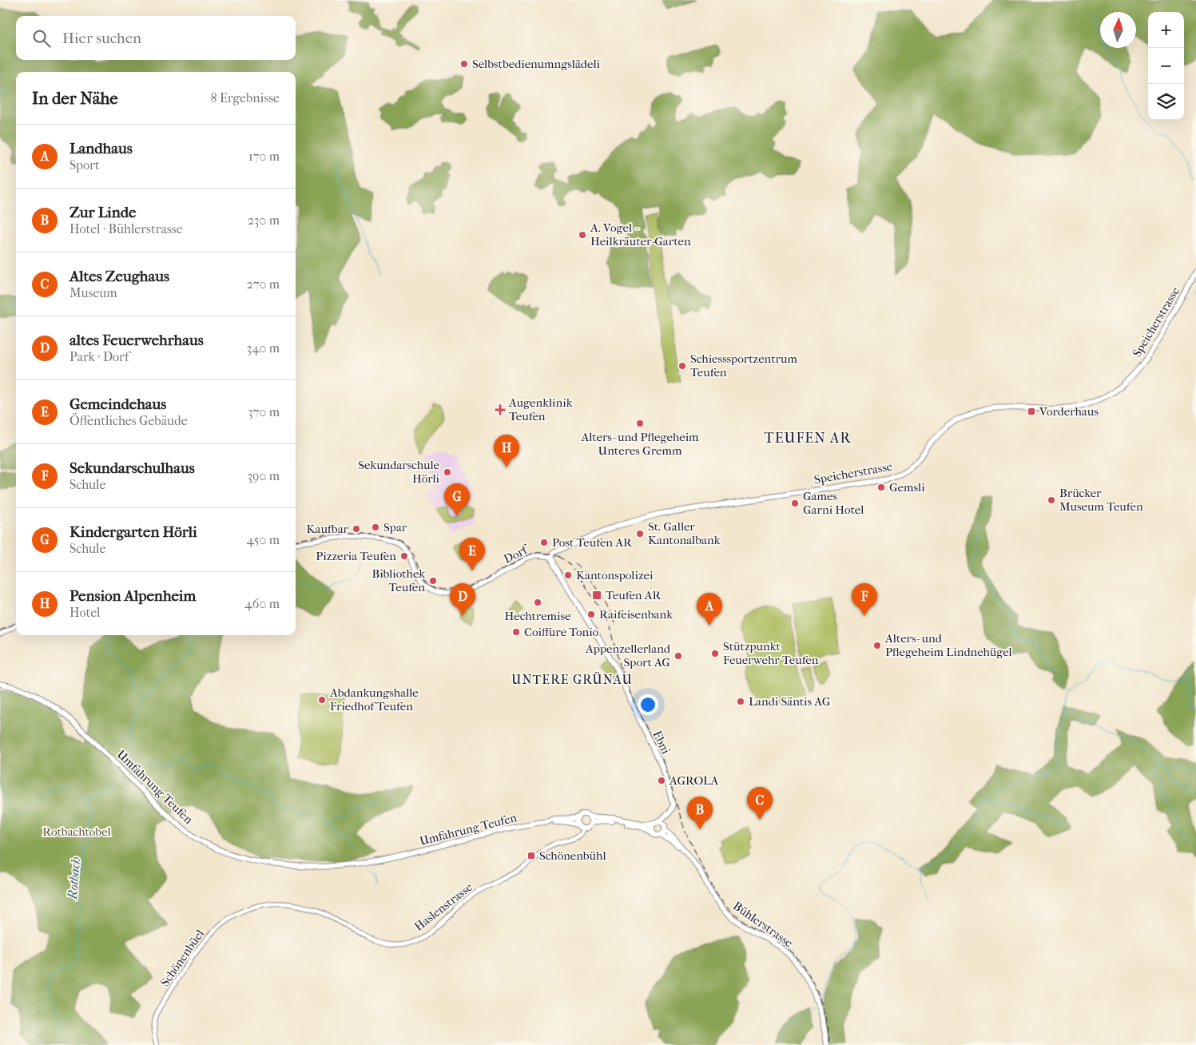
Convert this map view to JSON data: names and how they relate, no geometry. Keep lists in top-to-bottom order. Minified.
{"streets":{"main road":["Speicherstrasse","Ebni","Umfahrung Teufen","Bühlerstrasse"],"street":["Dorf","Haslenstrasse","Schönenbüel"]},"crossings":[["Speicherstrasse","Dorf"],["Speicherstrasse","Ebni"],["Dorf","Ebni"],["Ebni","Bühlerstrasse"],["Umfahrung Teufen","Haslenstrasse"],["Haslenstrasse","Schönenbüel"]],"districts":["TEUFEN AR","UNTERE GRÜNAU"],"water":["Rotbach"],"parks":["Rotbachtobel"],"places":{"other":["Selbstbedienumngslädeli","A. Vogel - Heilkräuter-Garten","Schiesssportzentrum Teufen","Alters- und Pflegeheim Unteres Gremm","Sekundarschule Hörli","Gemsli","Brücker Museum Teufen","Games Garni Hotel","Spar","Kaufbar","St. Galler Kantonalbank","Post Teufen AR","Pizzeria Teufen","Kantonspolizei","Bibliothek Teufen","Hechtremise","Raifeisenbank","Coiffure Tonio","Alters- und Pflegeheim Lindnehügel","Stützpunkt Feuerwehr Teufen","Appenzellerland Sport AG","Abdankungshalle Friedhof Teufen","Landi Säntis AG","AGROLA"],"health":["Augenklinik Teufen"],"transit":["Vorderhaus","Teufen AR","Schönenbühl"]},"north":"top","page":{"map_buttons":["+","−"],"search":"Hier suchen","heading":["In der Nähe","8 Ergebnisse"],"list":[{"mark":"A","name":"Landhaus","note":"Sport","value":"170 m"},{"mark":"B","name":"Zur Linde","note":"Hotel · Bühlerstrasse","value":"230 m"},{"mark":"C","name":"Altes Zeughaus","note":"Museum","value":"270 m"},{"mark":"D","name":"altes Feuerwehrhaus","note":"Park · Dorf","value":"340 m"},{"mark":"E","name":"Gemeindehaus","note":"Öffentliches Gebäude","value":"370 m"},{"mark":"F","name":"Sekundarschulhaus","note":"Schule","value":"390 m"},{"mark":"G","name":"Kindergarten Hörli","note":"Schule","value":"450 m"},{"mark":"H","name":"Pension Alpenheim","note":"Hotel","value":"460 m"}],"pins":["H","G","E","D","F","A","C","B"]}}
